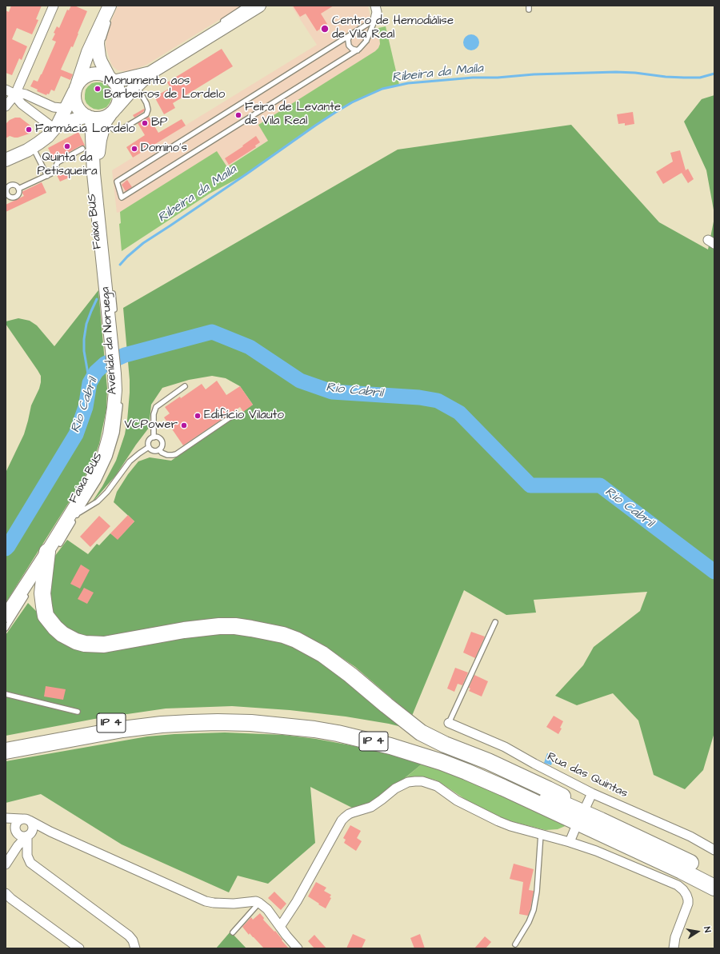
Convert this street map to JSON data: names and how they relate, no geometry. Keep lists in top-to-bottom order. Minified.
{"streets":{"highway":["IP 4"],"main road":["Avenida da Noruega"],"street":["Rua das Quintas"],"lane":["Faixa BUS"]},"crossings":[["Faixa BUS","Avenida da Noruega"]],"water":["Ribeira da Maíla","Rio Cabril"],"places":["Centro de Hemodiálise de Vila Real","Monumento aos Barbeiros de Lordelo","Feira de Levante de Vila Real","BP","Farmácia Lordelo","Quinta da Petisqueira","Domino's","Edifício Vilauto","VCPower"],"north":"right"}
